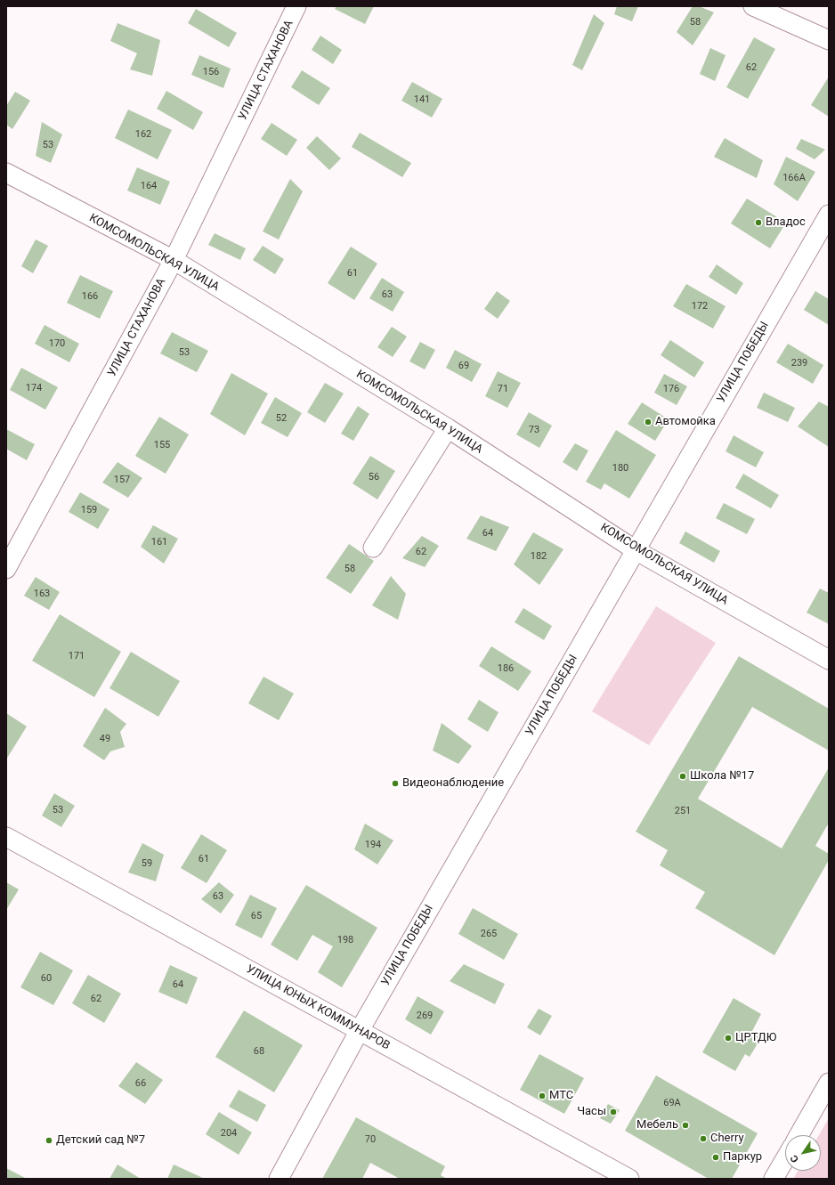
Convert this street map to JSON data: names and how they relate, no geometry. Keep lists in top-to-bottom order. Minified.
{"streets":{"street":["УЛИЦА СТАХАНОВА","КОМСОМОЛЬСКАЯ УЛИЦА","УЛИЦА ПОБЕДЫ","УЛИЦА ЮНЫХ КОММУНАРОВ"]},"crossings":[["УЛИЦА СТАХАНОВА","КОМСОМОЛЬСКАЯ УЛИЦА"],["КОМСОМОЛЬСКАЯ УЛИЦА","УЛИЦА ПОБЕДЫ"],["УЛИЦА ПОБЕДЫ","УЛИЦА ЮНЫХ КОММУНАРОВ"]],"places":["Владос","Автомойка","Школа №17","Видеонаблюдение","ЦРТДЮ","МТС","Часы","Мебель","Cherry","Детский сад №7","Паркур"],"house_numbers":["58","62","156","141","162","53","166А","164","61","63","166","172","170","53","239","69","174","71","176","52","73","155","180","56","157","159","64","161","62","182","58","163","171","186","49","53","251","194","61","59","63","65","265","198","60","64","62","269","68","66","69А","204","70"],"north":"bottom left"}
